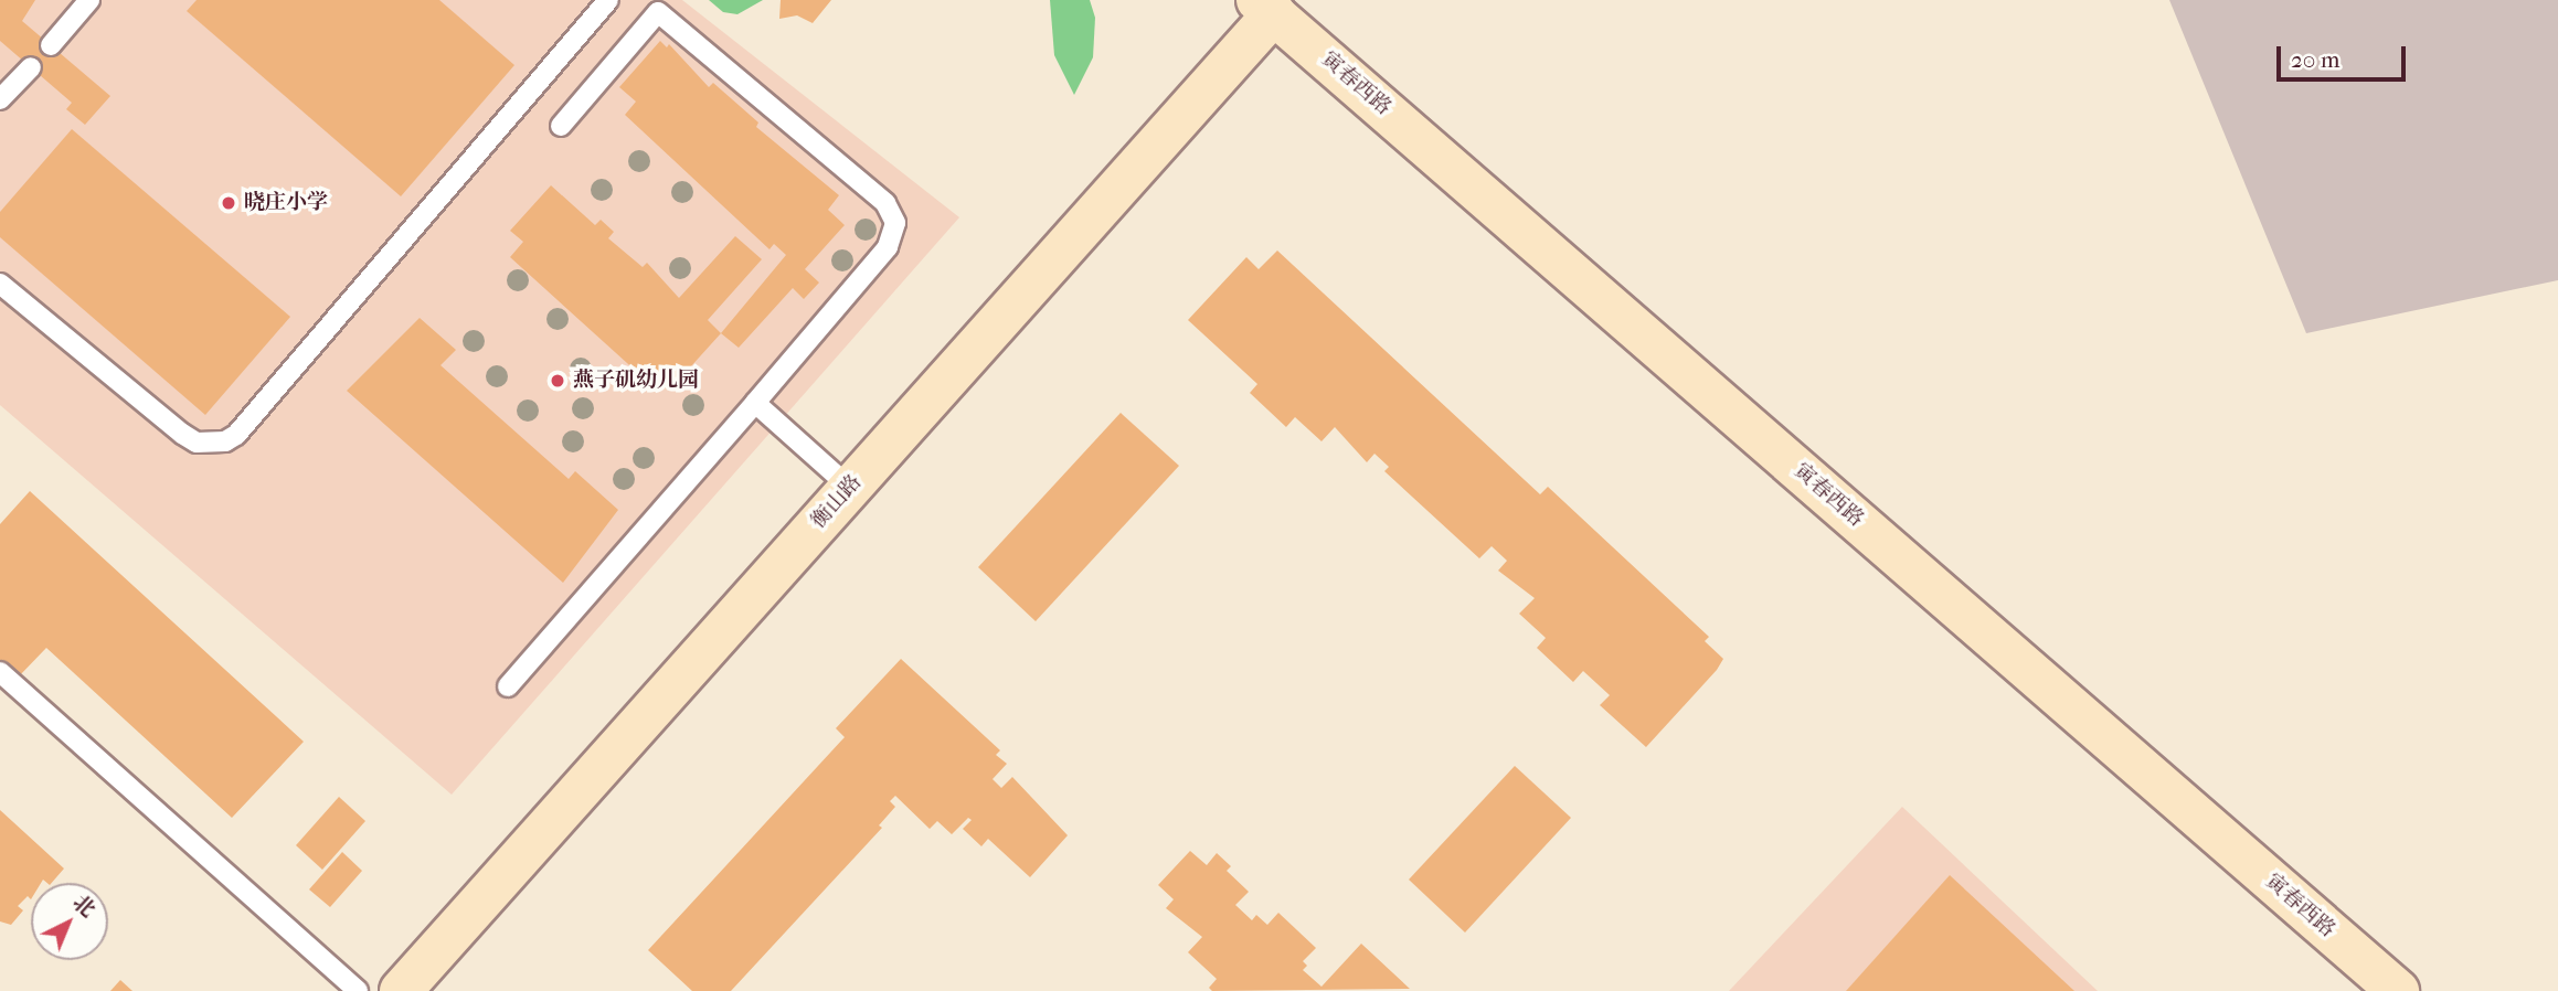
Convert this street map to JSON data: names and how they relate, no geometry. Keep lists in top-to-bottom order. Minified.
{"streets":{"street":["寅春西路","衡山路"]},"crossings":[["寅春西路","衡山路"]],"places":["晓庄小学","燕子矶幼儿园"],"scale_bar":"20 m","north":"top right"}
